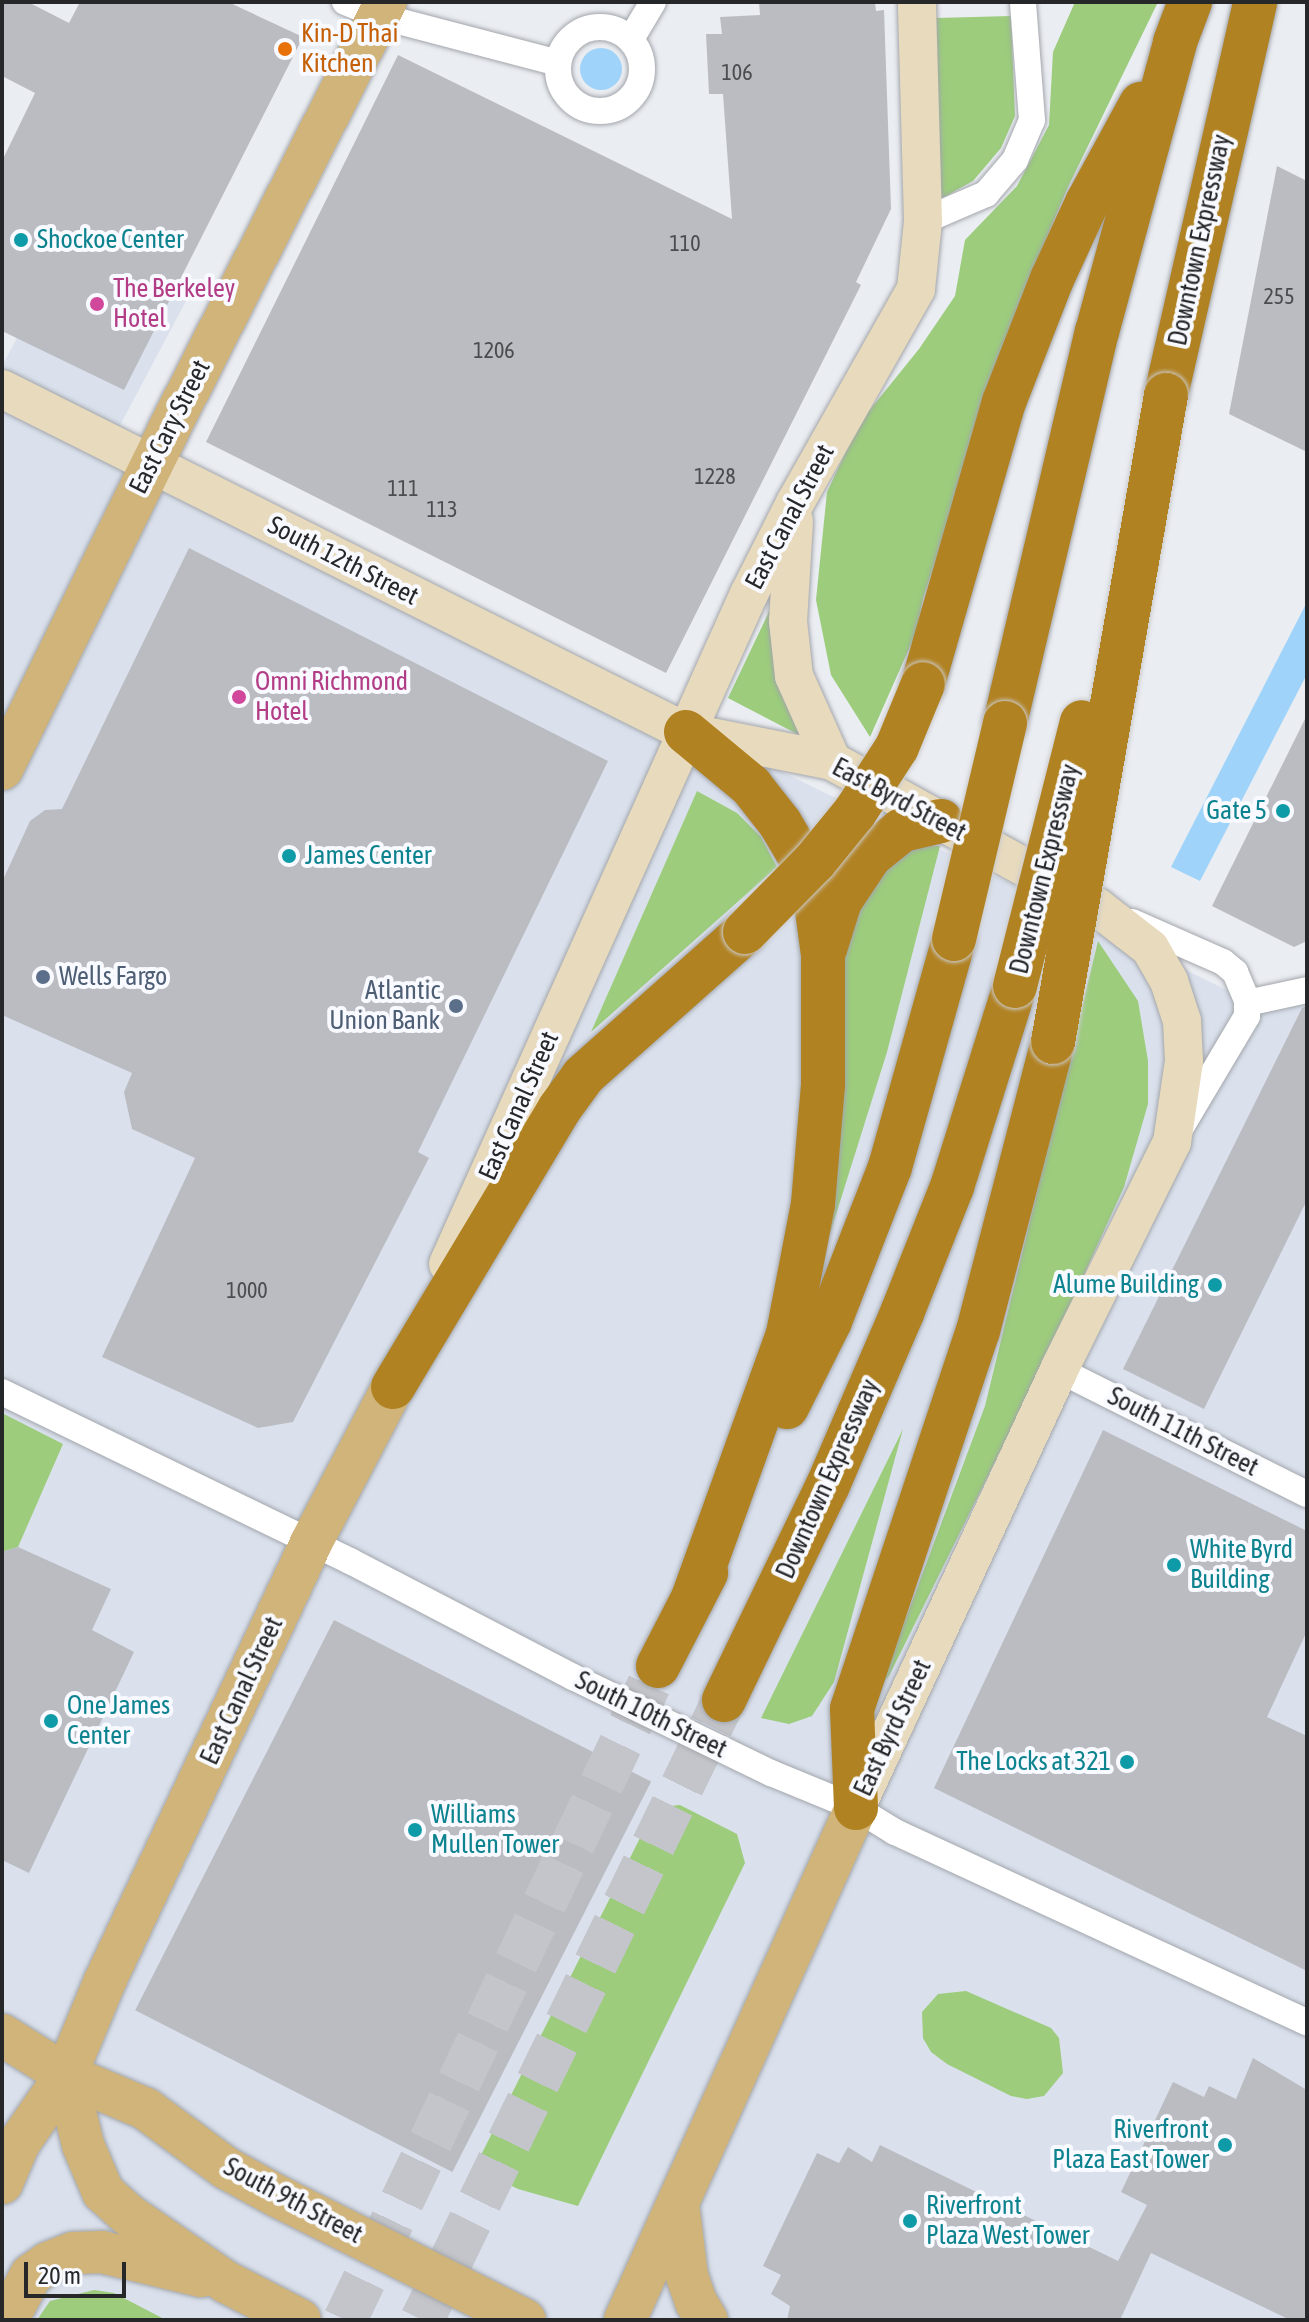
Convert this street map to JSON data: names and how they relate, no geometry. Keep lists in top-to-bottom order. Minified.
{"streets":{"highway":["Downtown Expressway"],"main road":["East Cary Street","East Canal Street","East Byrd Street","South 9th Street"],"street":["South 12th Street","South 11th Street","South 10th Street"]},"crossings":[["East Cary Street","South 12th Street"],["East Canal Street","South 12th Street"],["East Canal Street","East Byrd Street"],["East Canal Street","South 10th Street"],["East Canal Street","South 9th Street"],["South 12th Street","East Byrd Street"],["East Byrd Street","South 11th Street"],["East Byrd Street","South 10th Street"]],"places":["Kin-D Thai Kitchen","Shockoe Center","The Berkeley Hotel","Omni Richmond Hotel","Gate 5","James Center","Wells Fargo","Atlantic Union Bank","Alume Building","White Byrd Building","One James Center","The Locks at 321","Williams Mullen Tower","Riverfront Plaza East Tower","Riverfront Plaza West Tower"],"house_numbers":["106","110","255","1206","1228","111","113","1000"],"scale_bar":"20 m"}
